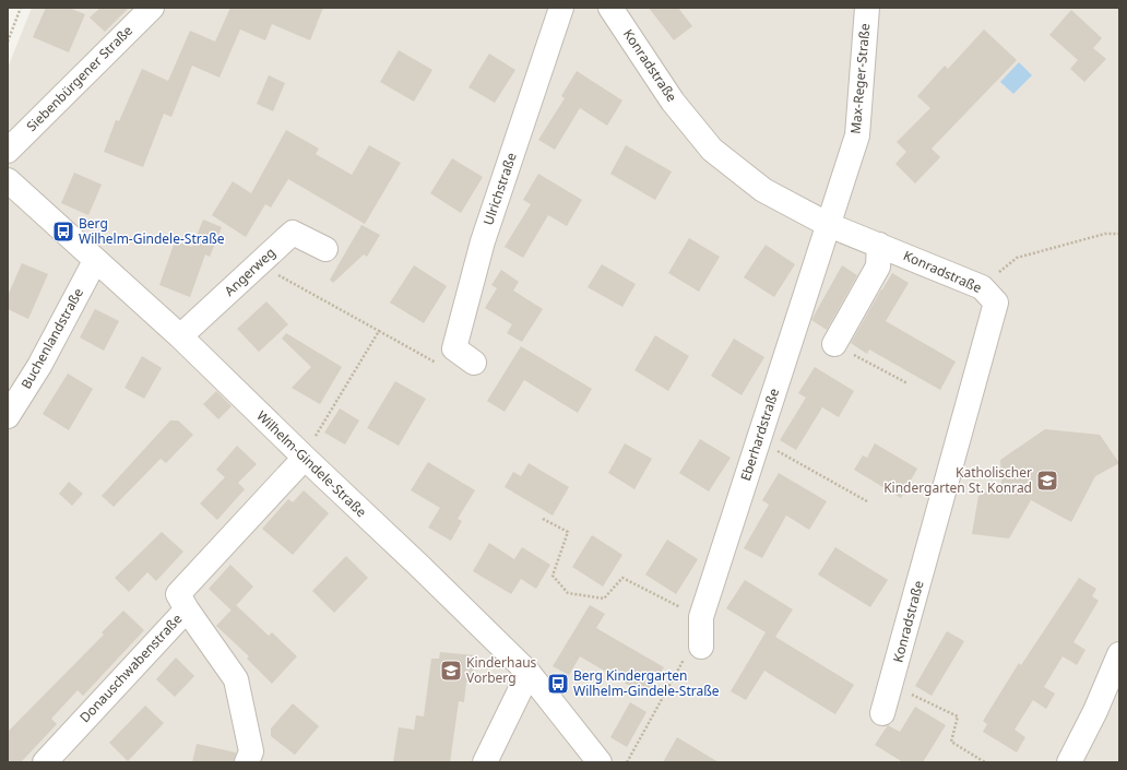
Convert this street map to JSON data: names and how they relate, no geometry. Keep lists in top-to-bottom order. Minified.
{"streets":{"street":["Konradstraße","Siebenbürgener Straße","Max-Reger-Straße","Ulrichstraße","Angerweg","Buchenlandstraße","Eberhardstraße","Wilhelm-Gindele-Straße","Donauschwabenstraße"]},"crossings":[["Konradstraße","Max-Reger-Straße"],["Konradstraße","Eberhardstraße"],["Max-Reger-Straße","Eberhardstraße"],["Angerweg","Wilhelm-Gindele-Straße"],["Buchenlandstraße","Wilhelm-Gindele-Straße"],["Wilhelm-Gindele-Straße","Donauschwabenstraße"]],"places":{"bus stop":["Berg Wilhelm-Gindele-Straße","Berg Kindergarten Wilhelm-Gindele-Straße"],"school or university":["Katholischer Kindergarten St. Konrad","Kinderhaus Vorberg"]}}
